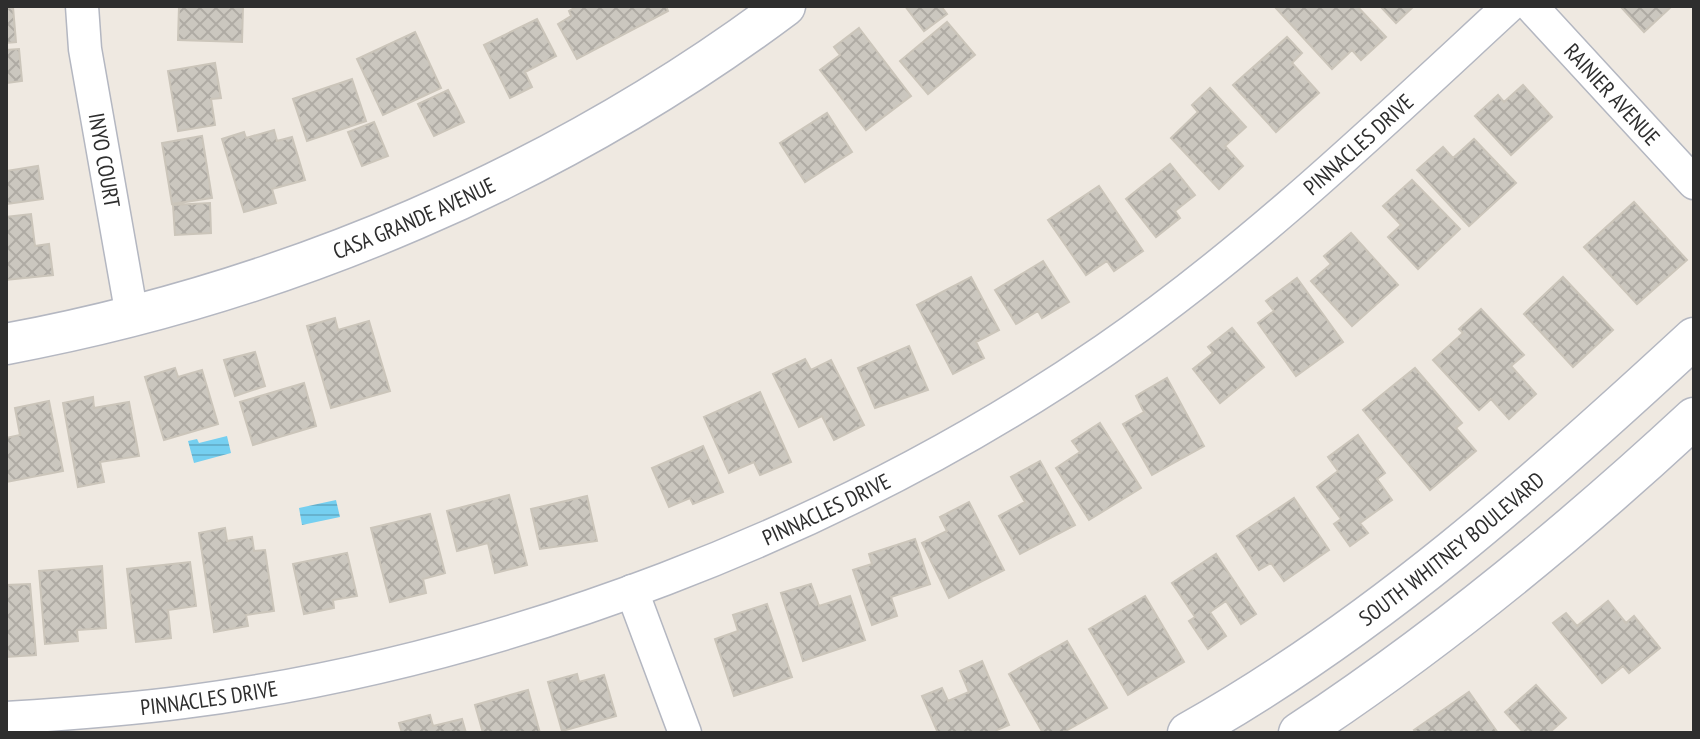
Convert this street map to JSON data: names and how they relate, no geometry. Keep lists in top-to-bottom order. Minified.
{"streets":{"street":["RAINIER AVENUE","PINNACLES DRIVE","INYO COURT","CASA GRANDE AVENUE","SOUTH WHITNEY BOULEVARD"]},"crossings":[["INYO COURT","CASA GRANDE AVENUE"]]}
